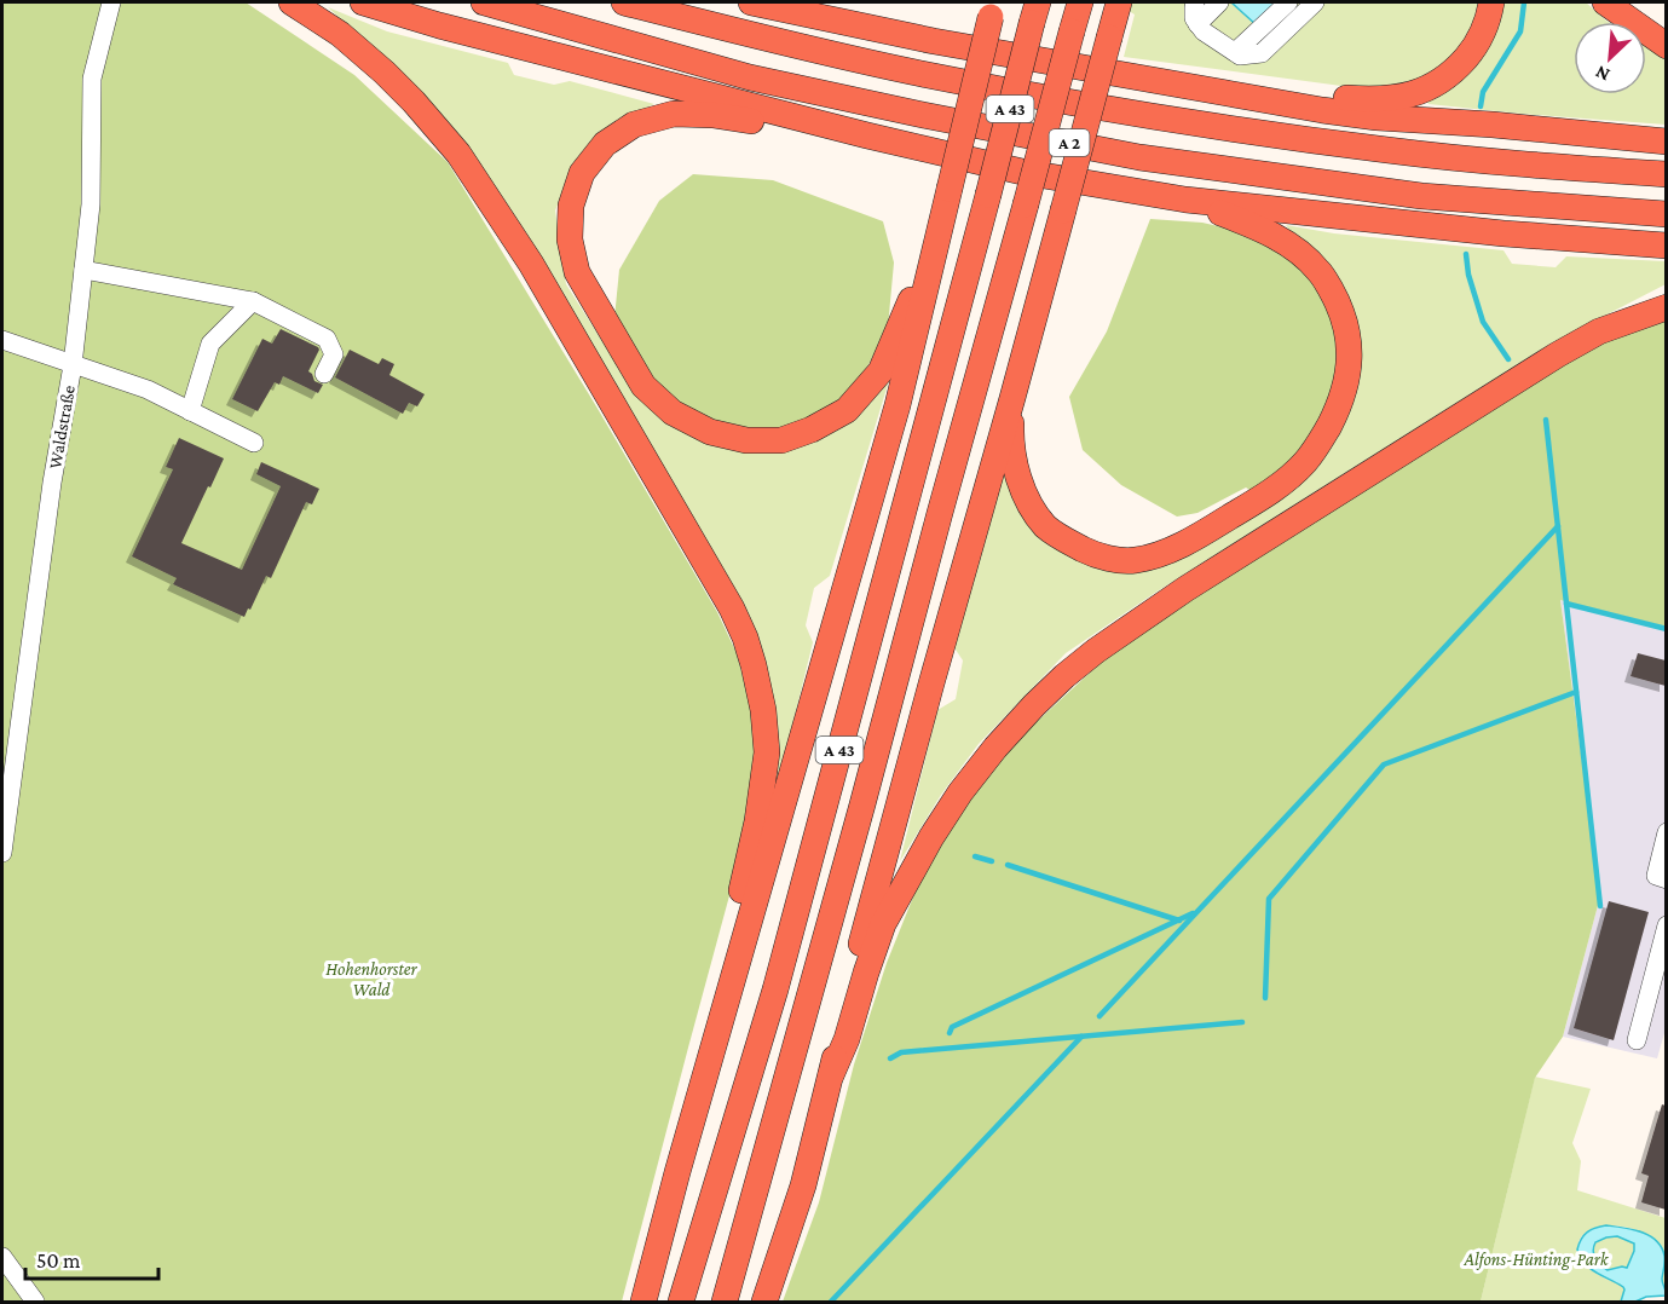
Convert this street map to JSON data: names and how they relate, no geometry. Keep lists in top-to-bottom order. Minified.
{"streets":{"highway":["A 43","A 2"],"street":["Waldstraße"]},"parks":["Hohenhorster Wald","Alfons-Hünting-Park"],"scale_bar":"50 m","north":"bottom left"}
